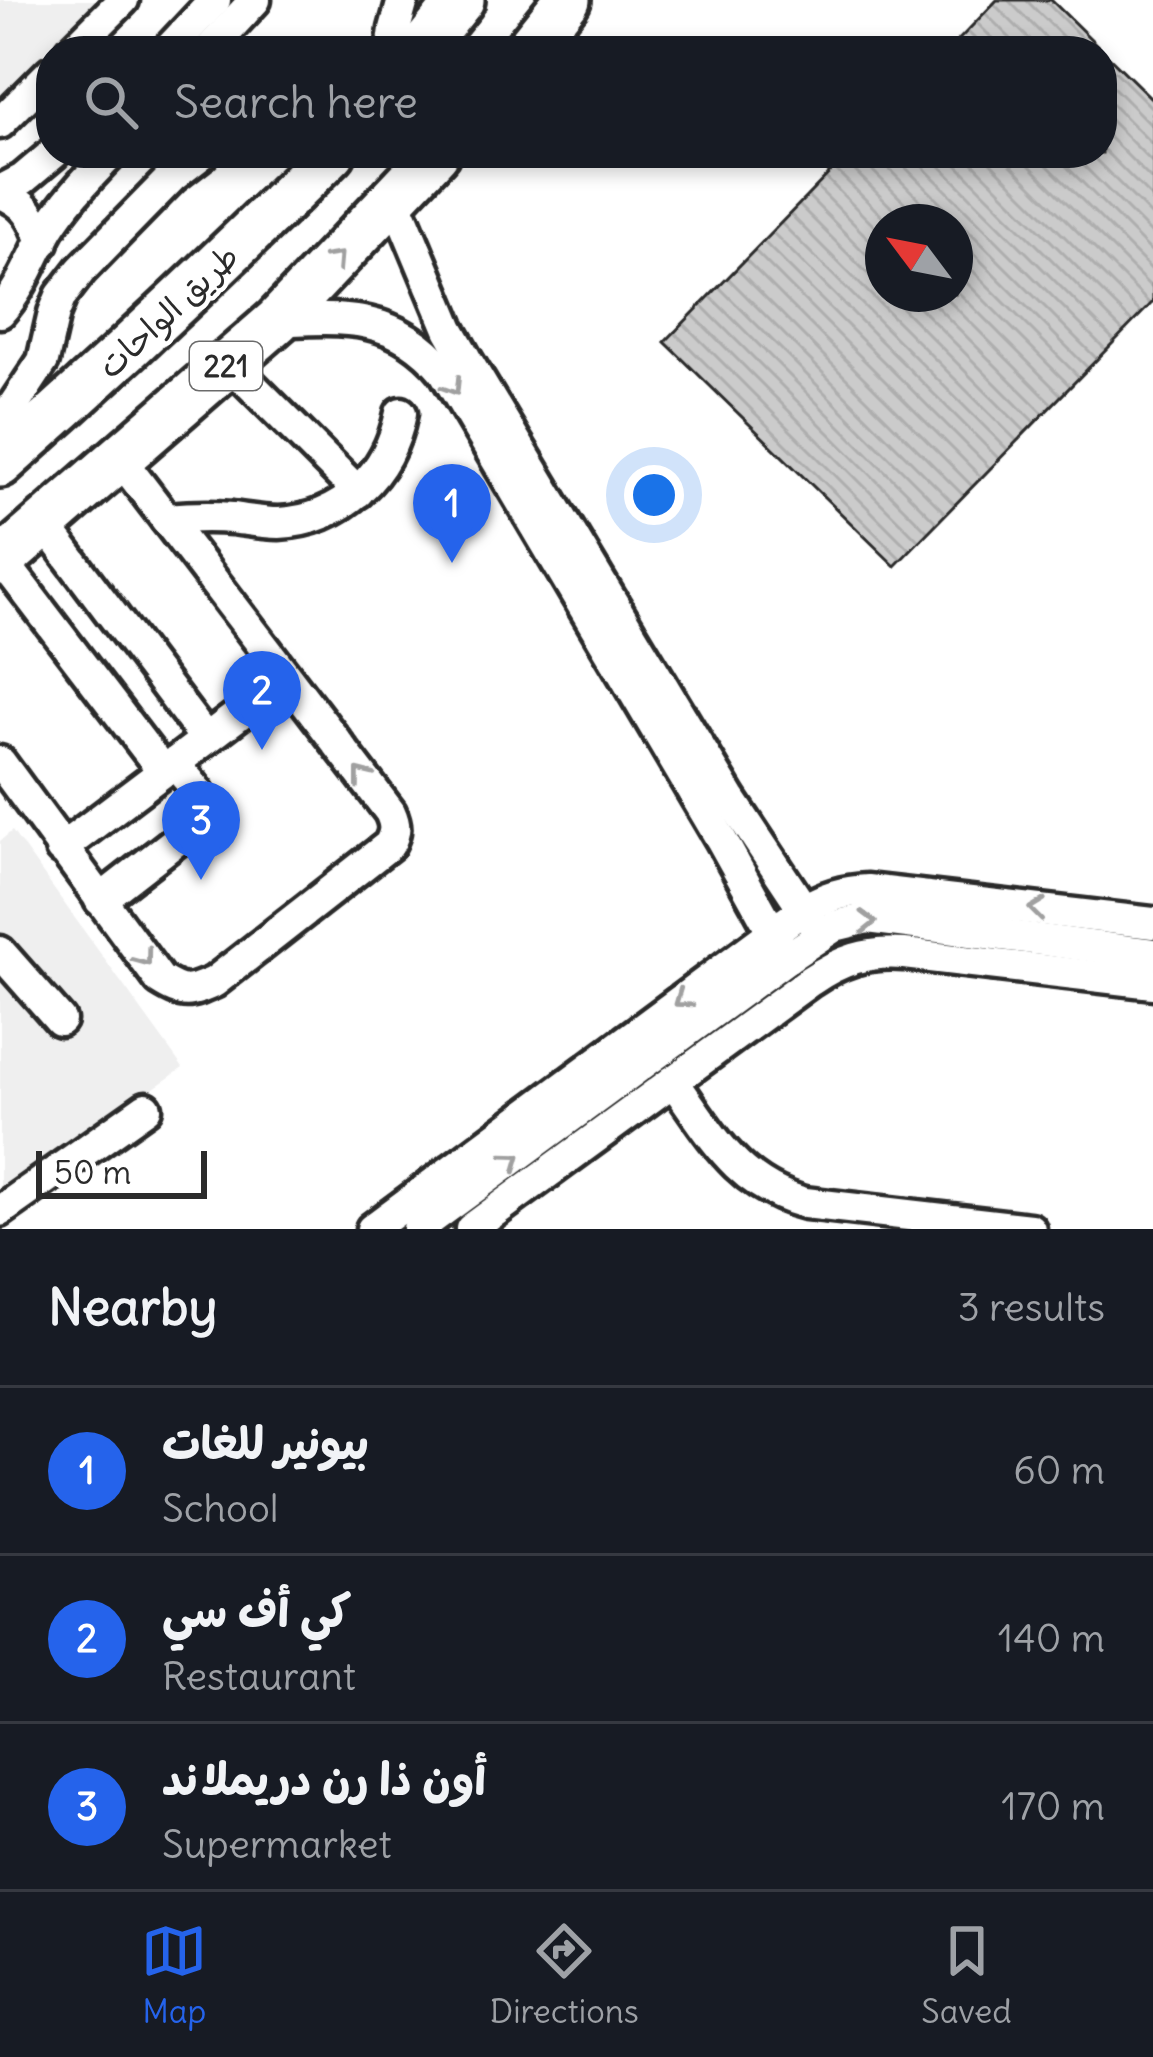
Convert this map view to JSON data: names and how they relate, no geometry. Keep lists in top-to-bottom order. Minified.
{"streets":{"highway":["طريق الواحات","221"]},"scale_bar":"50 m","north":"top left","page":{"search":"Search here","pins":["1","2","3"],"scale":"50 m","heading":["Nearby","3 results"],"list":[{"mark":"1","name":"بيونير للغات","note":"School","value":"60 m"},{"mark":"2","name":"كي أف سي","note":"Restaurant","value":"140 m"},{"mark":"3","name":"أون ذا رن دريملاند","note":"Supermarket","value":"170 m"}],"nav":["Map","Directions","Saved"]}}
